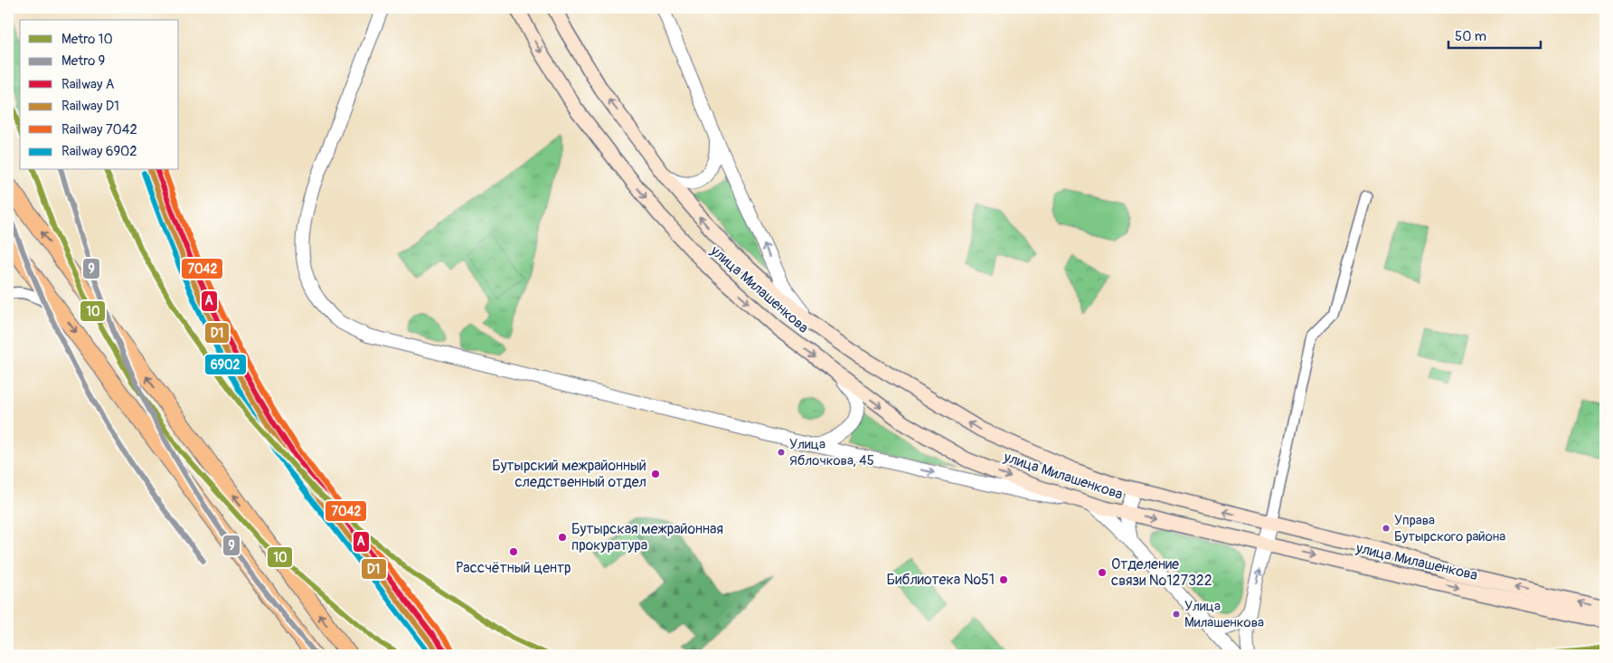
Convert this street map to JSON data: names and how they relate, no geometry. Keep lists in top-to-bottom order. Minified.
{"streets":{"main road":["улица Милашенкова"]},"places":["Улица Яблочкова, 45","Бутырский межрайонный следственный отдел","Управа Бутырского района","Бутырская межрайонная прокуратура","Рассчётный центр","Отделение связи №127322","Библиотека №51","Улица Милашенкова"],"lines":["metro line 10","metro line 9","rail line A","rail line D1","rail line 7042","rail line 6902"],"legend":["Metro 10","Metro 9","Railway A","Railway D1","Railway 7042","Railway 6902"],"scale_bar":"50 m"}
